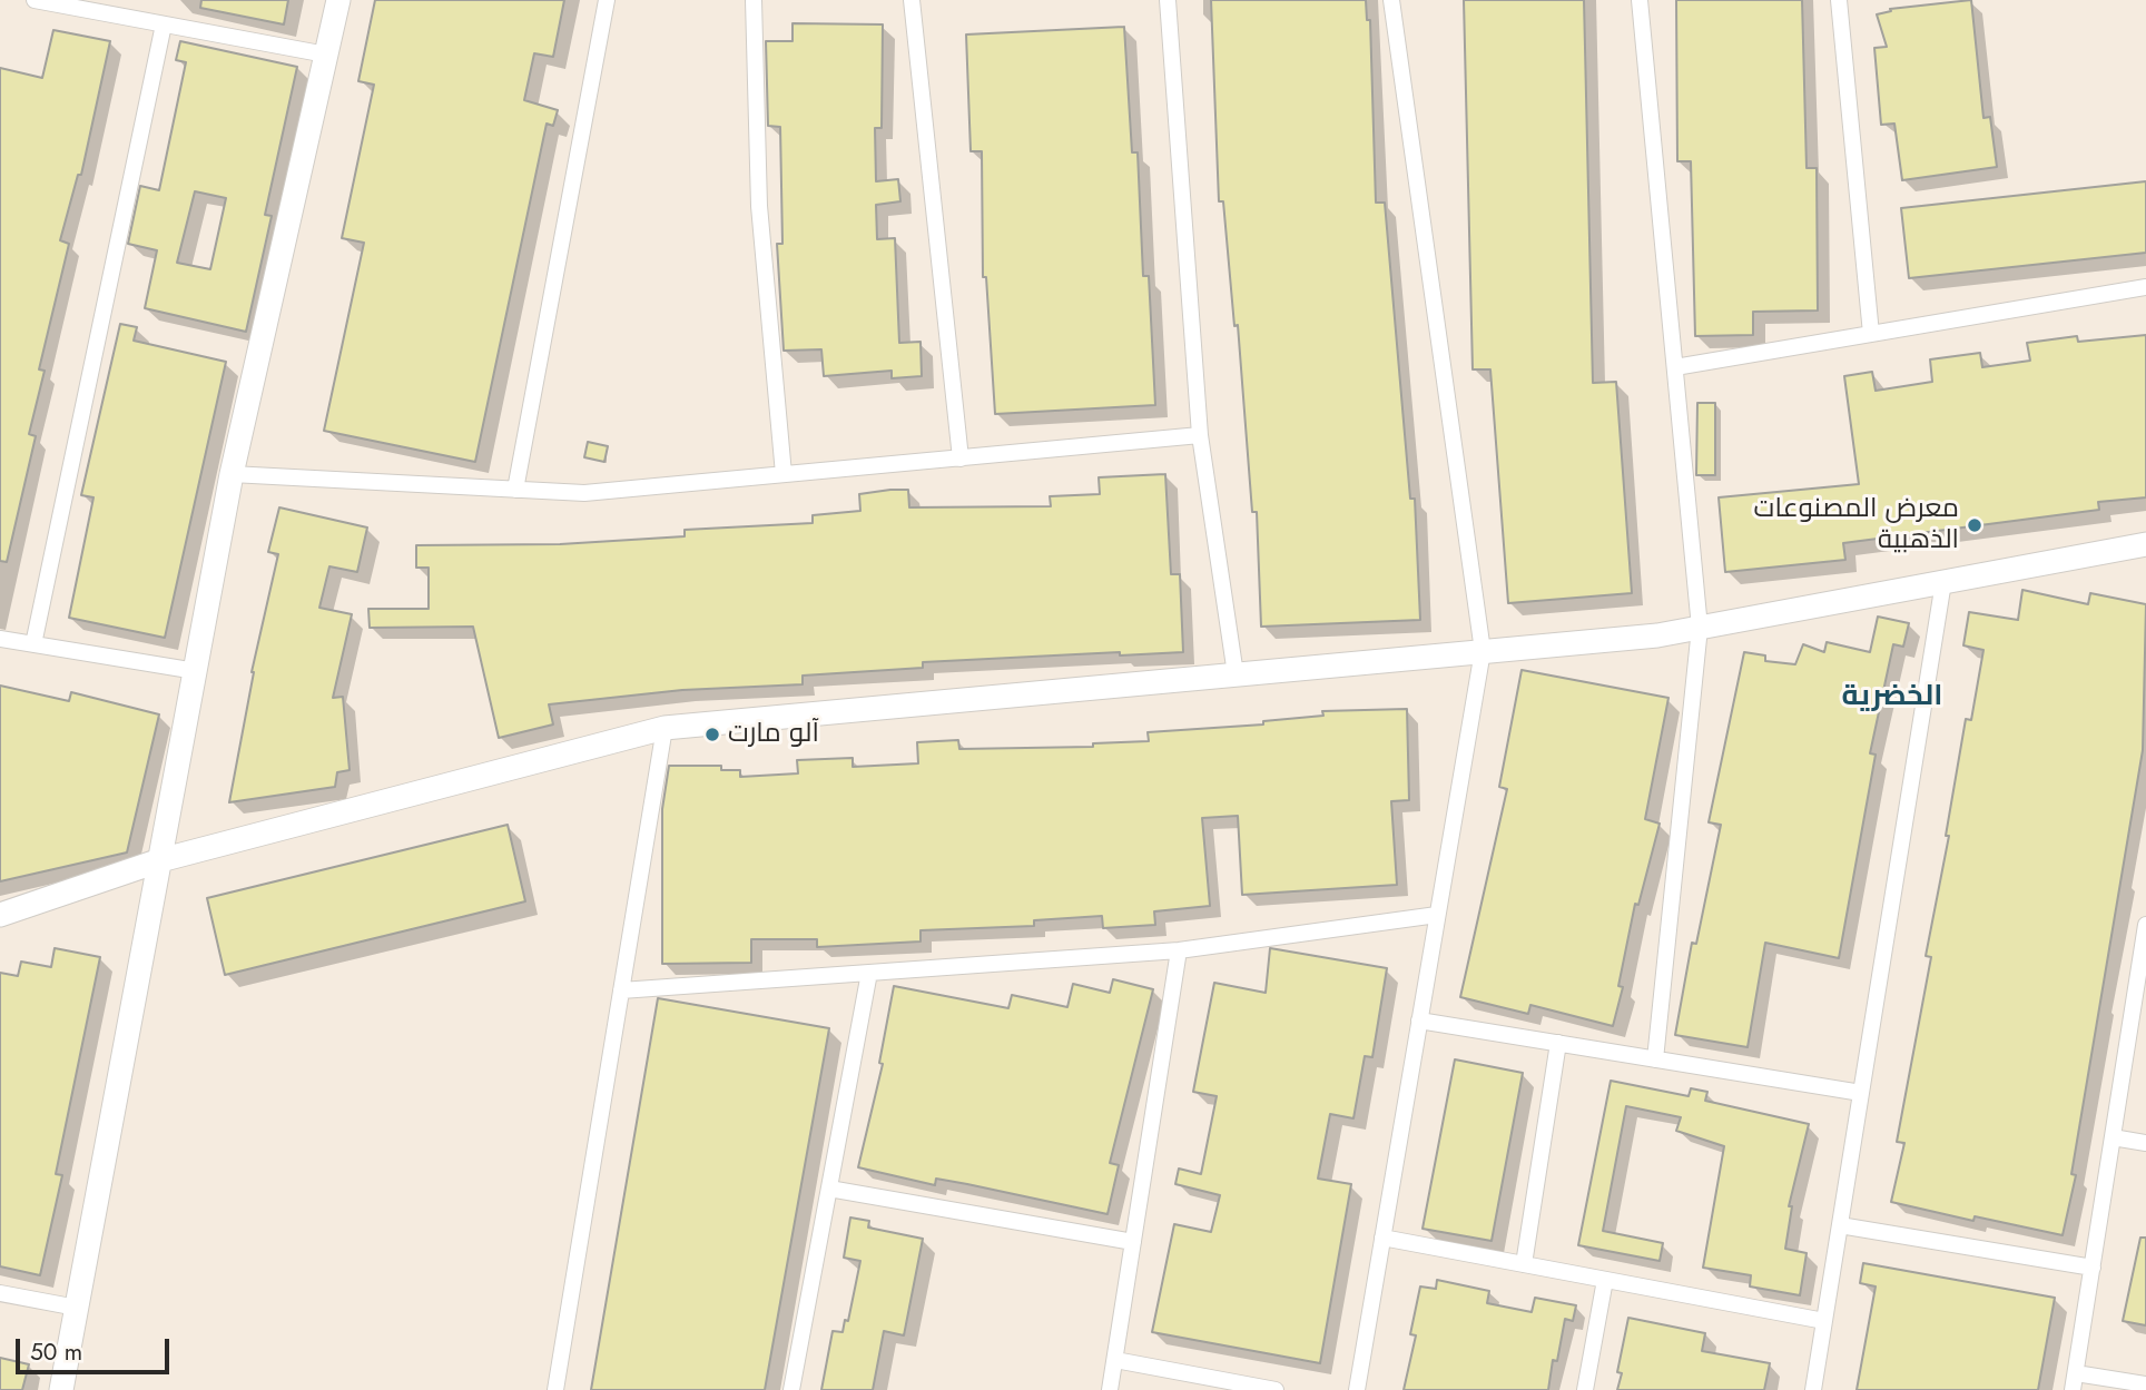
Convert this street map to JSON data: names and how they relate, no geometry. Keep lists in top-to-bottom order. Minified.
{"districts":["الخضرية"],"places":["معرض المصنوعات الذهبية","آلو مارت"],"scale_bar":"50 m"}
